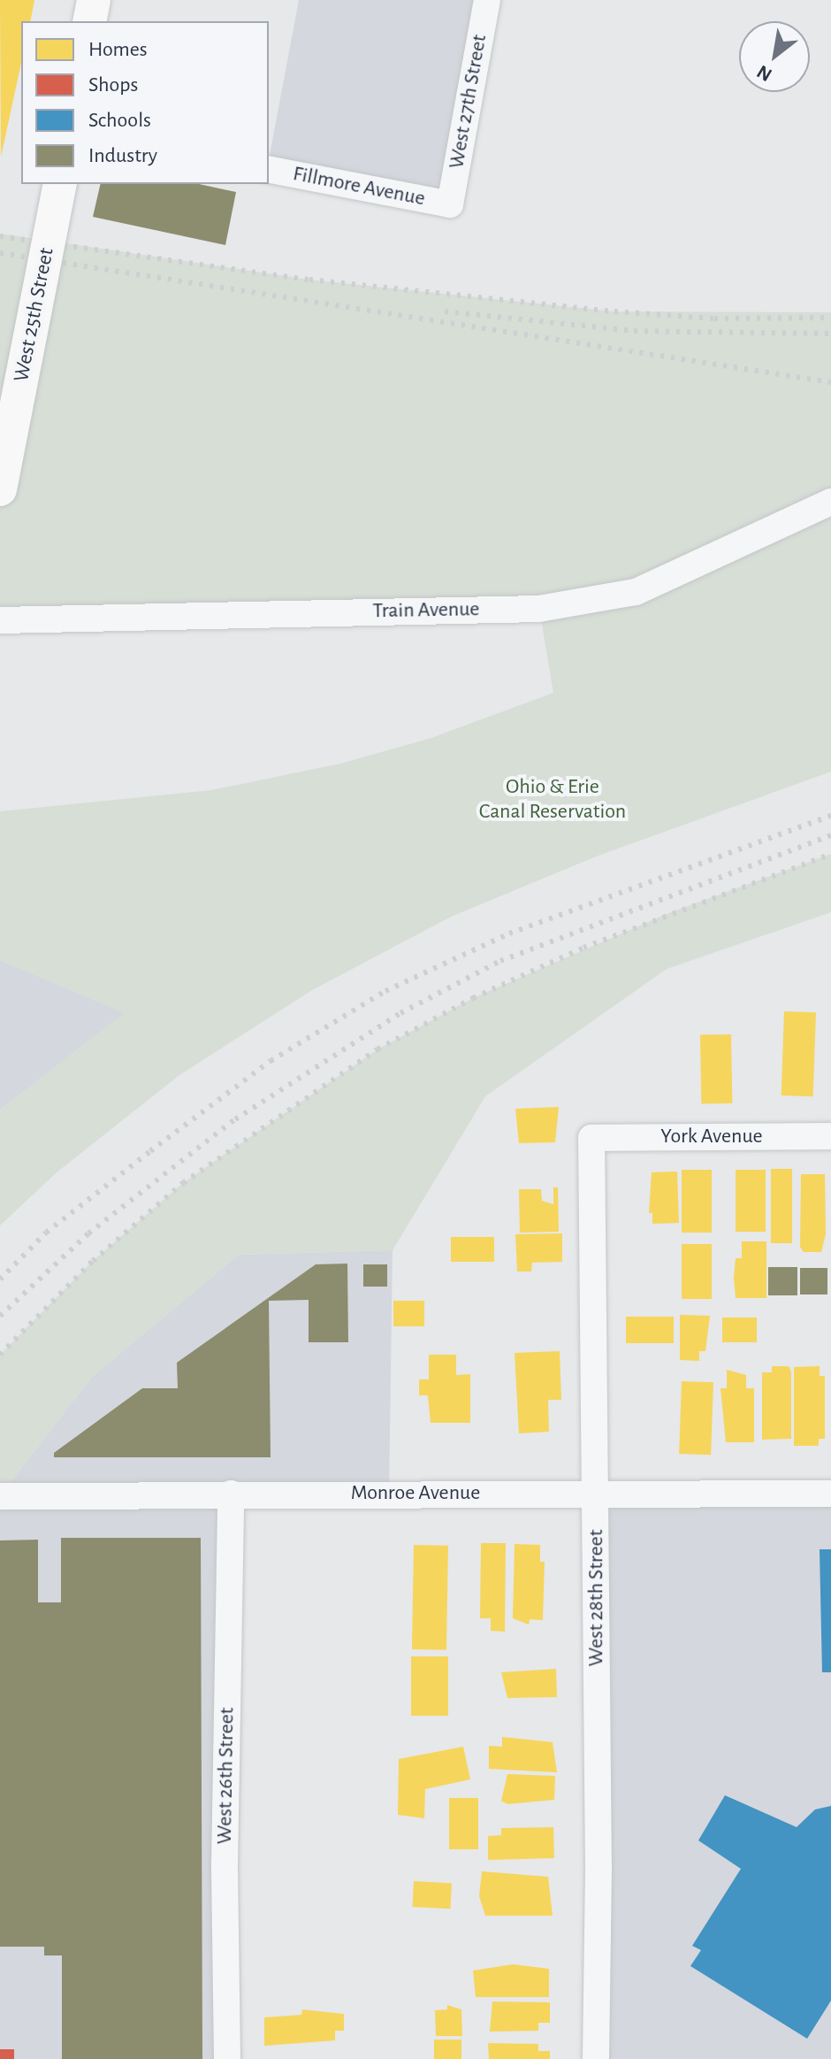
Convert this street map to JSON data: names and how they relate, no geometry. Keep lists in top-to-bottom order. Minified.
{"streets":{"main road":["West 25th Street"],"street":["West 27th Street","Fillmore Avenue","Train Avenue","York Avenue","Monroe Avenue","West 28th Street","West 26th Street"]},"crossings":[["West 27th Street","Fillmore Avenue"],["York Avenue","West 28th Street"],["Monroe Avenue","West 28th Street"],["Monroe Avenue","West 26th Street"]],"parks":["Ohio & Erie Canal Reservation"],"legend":["Homes","Shops","Schools","Industry"],"north":"bottom left"}
